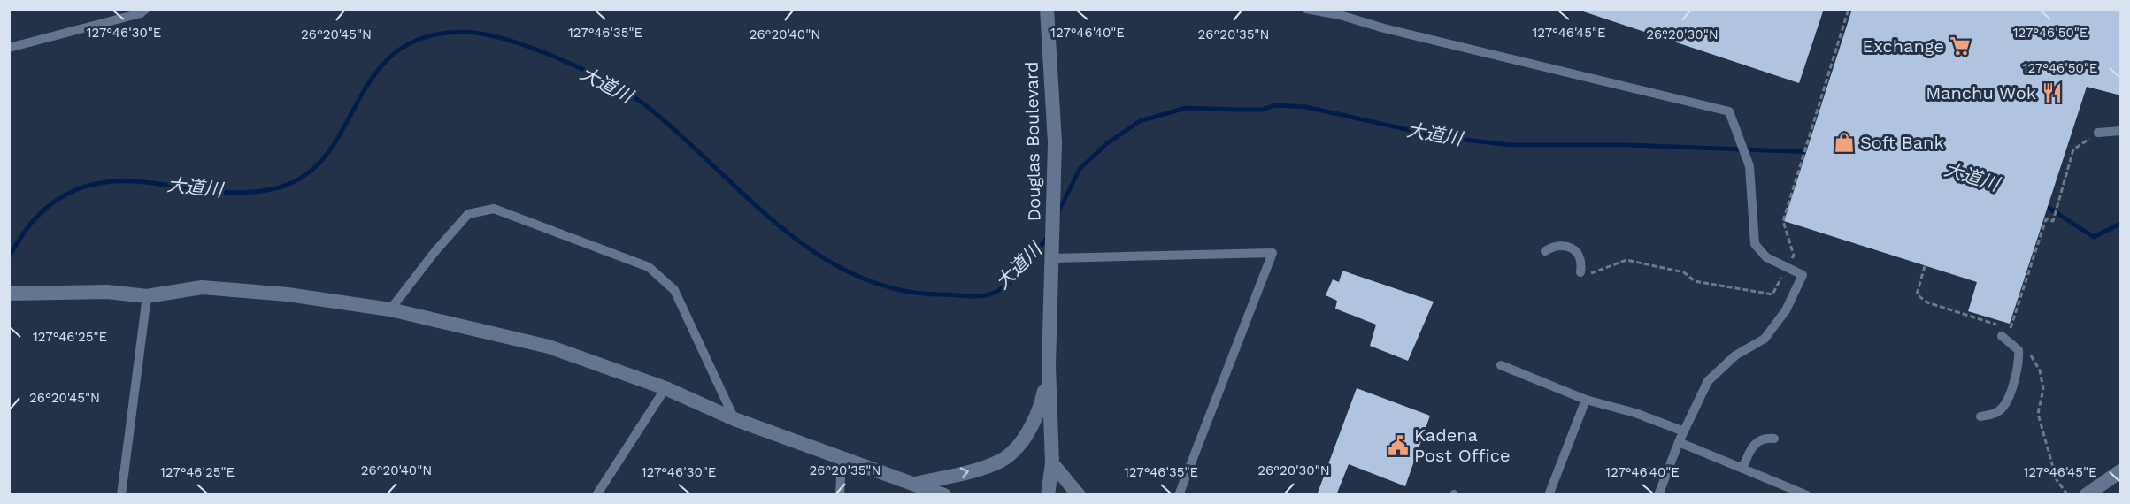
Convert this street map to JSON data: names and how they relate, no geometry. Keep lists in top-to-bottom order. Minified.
{"streets":{"street":["Douglas Boulevard"]},"water":["大道川"],"places":{"supermarket":["Exchange"],"restaurant":["Manchu Wok"],"shop":["Soft Bank"],"public building":["Kadena Post Office"]},"coordinates":["127°46'45\"E","127°46'30\"E","127°46'35\"E","127°46'40\"E","127°46'50\"E","26°20'45\"N","26°20'40\"N","26°20'35\"N","26°20'30\"N","127°46'25\"E"]}
